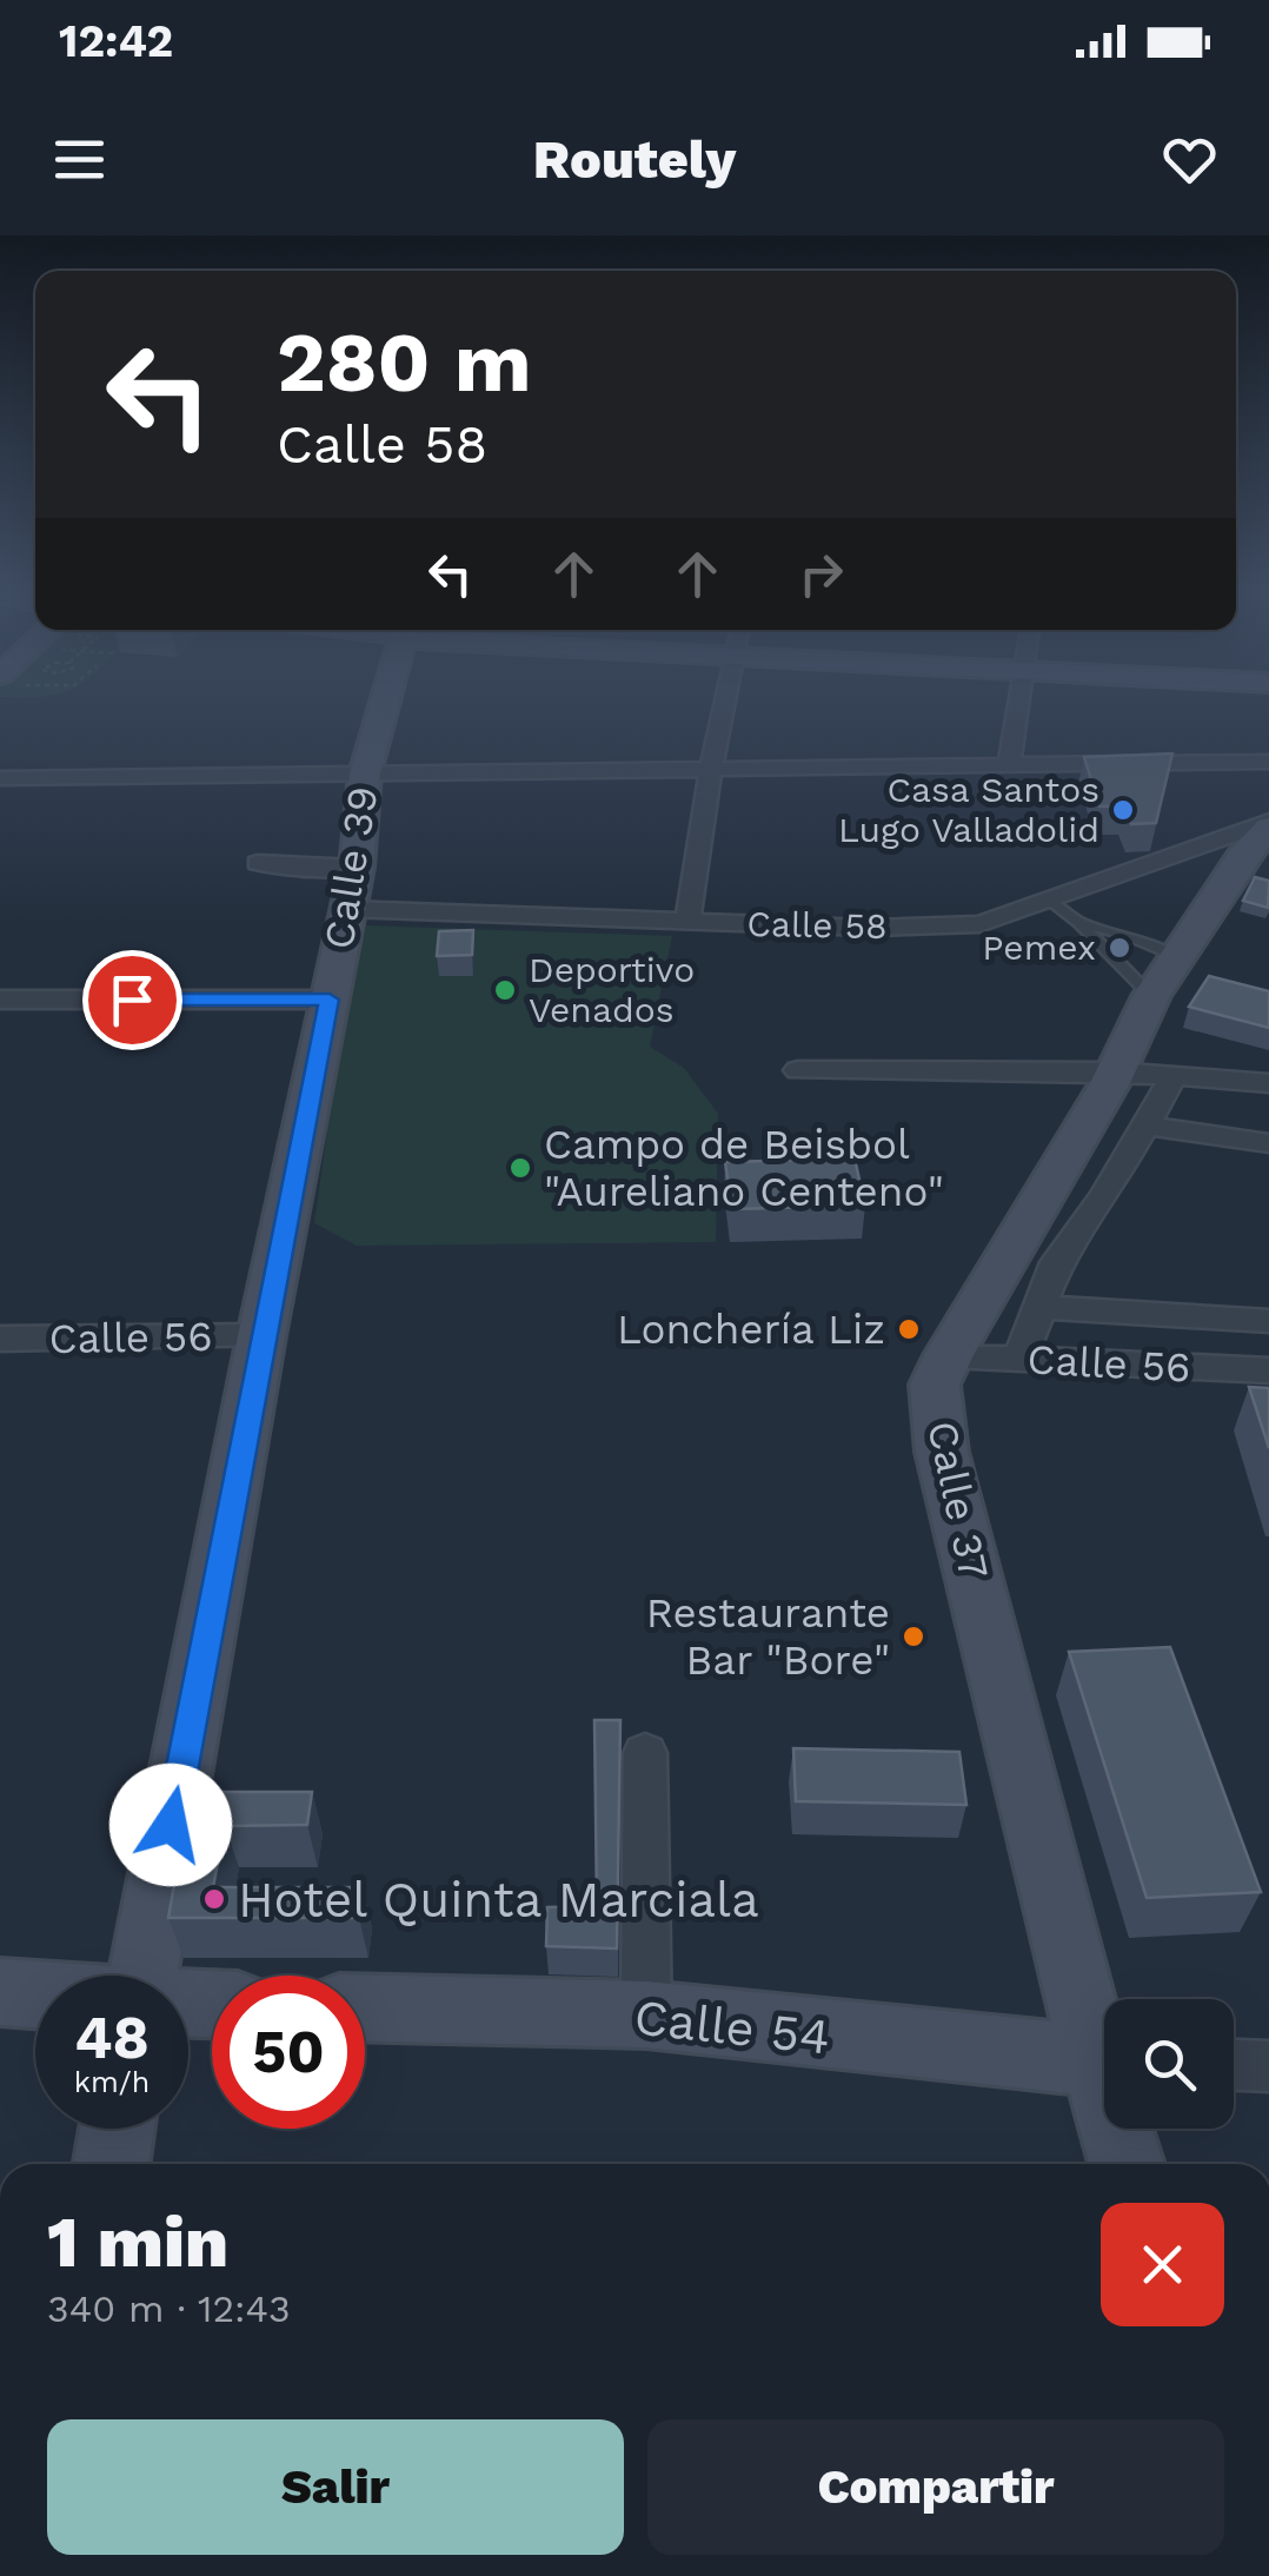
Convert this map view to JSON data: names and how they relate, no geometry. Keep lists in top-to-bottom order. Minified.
{"streets":{"street":["Calle 39","Calle 58","Calle 56","Calle 37","Calle 54"]},"crossings":[["Calle 39","Calle 58"],["Calle 39","Calle 56"],["Calle 58","Calle 37"],["Calle 56","Calle 37"]],"places":["Casa Santos Lugo Valladolid","Pemex","Deportivo Venados","Campo de Beisbol \"Aureliano Centeno\"","Lonchería Liz","Restaurante Bar \"Bore\"","Hotel Quinta Marciala"],"page":{"status":"12:42","header":"Routely","turn":["280 m","Calle 58"],"speed":"48 km/h","limit":"50","heading":["1 min","340 m · 12:43"],"buttons":["Salir","Compartir"]}}
